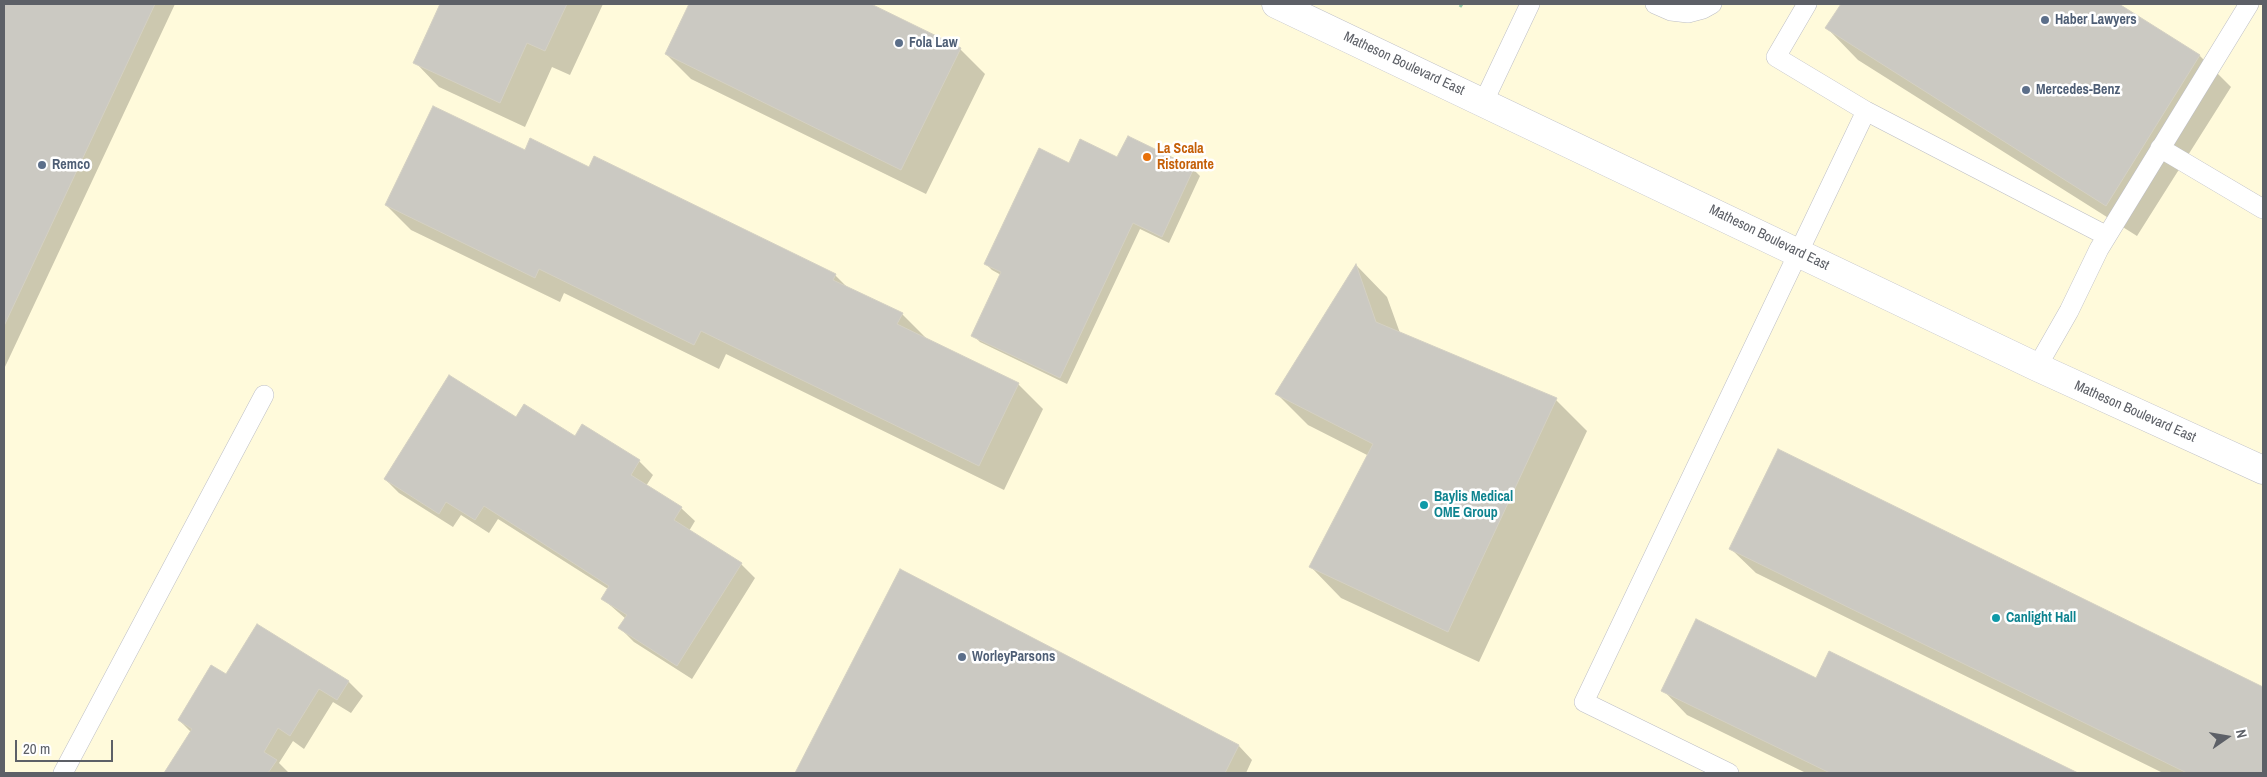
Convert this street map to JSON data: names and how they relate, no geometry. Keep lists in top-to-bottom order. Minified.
{"streets":{"street":["Matheson Boulevard East"]},"places":["Haber Lawyers","Fola Law","Mercedes-Benz","La Scala Ristorante","Remco","Baylis Medical OME Group","Canlight Hall","WorleyParsons"],"scale_bar":"20 m","north":"right"}
